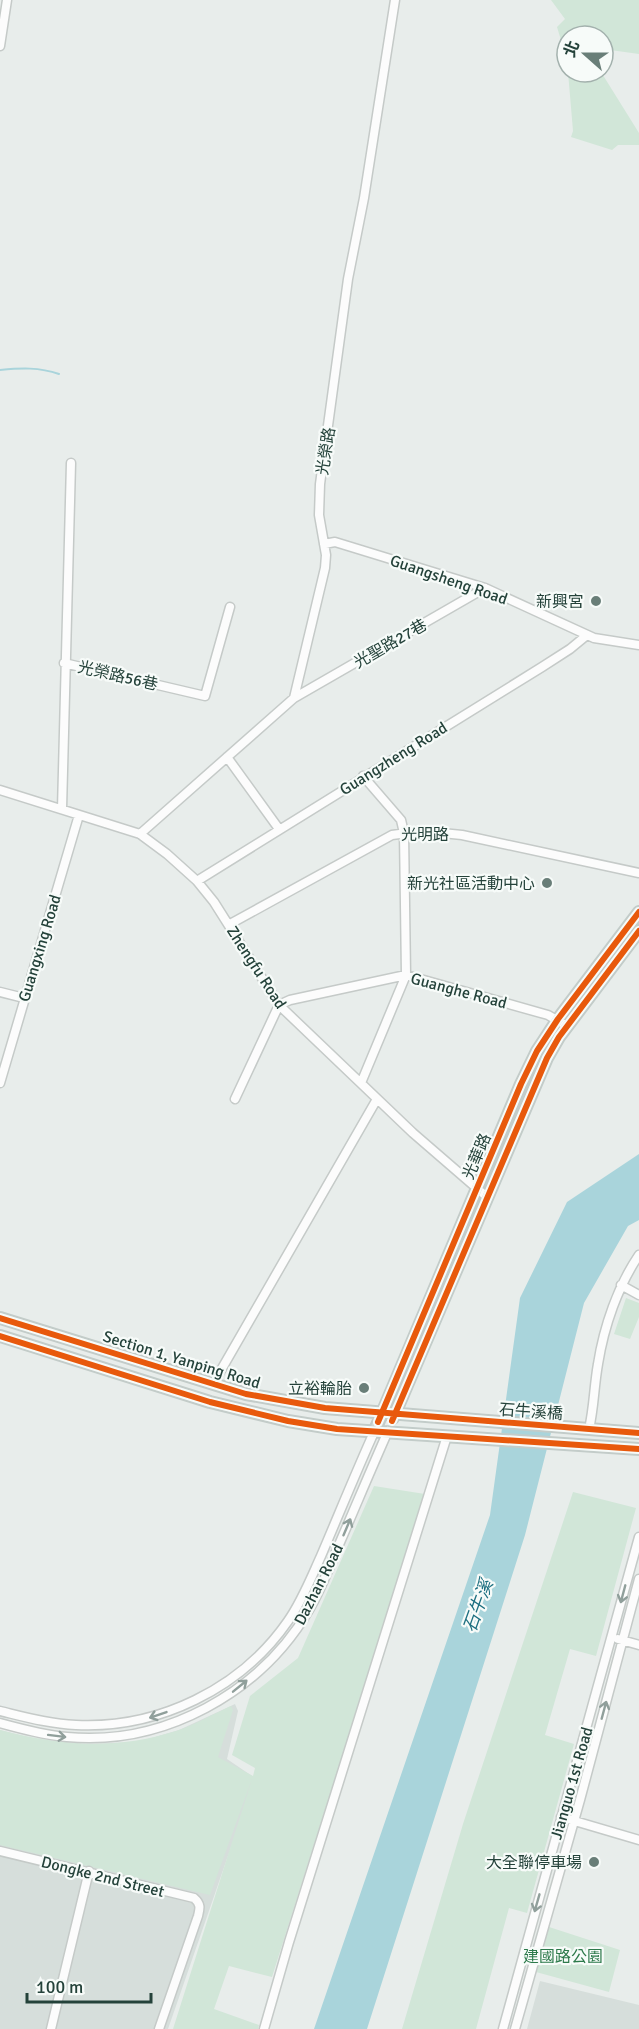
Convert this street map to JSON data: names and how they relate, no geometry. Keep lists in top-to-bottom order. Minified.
{"streets":{"main road":["光華路","Section 1, Yanping Road","石牛溪橋"],"street":["光榮路","Guangsheng Road","光聖路27巷","光榮路56巷","Guangzheng Road","光明路","Guangxing Road","Zhengfu Road","Guanghe Road","Dazhan Road","Jianguo 1st Road","Dongke 2nd Street"]},"crossings":[["光榮路","Guangsheng Road"],["光榮路","光聖路27巷"],["Guangsheng Road","光聖路27巷"],["Guangsheng Road","Guangzheng Road"],["Guangzheng Road","Zhengfu Road"],["光明路","Zhengfu Road"],["Guangxing Road","Zhengfu Road"],["Zhengfu Road","Guanghe Road"],["Zhengfu Road","光華路"],["Guanghe Road","光華路"],["光華路","Section 1, Yanping Road"],["光華路","Dazhan Road"],["Section 1, Yanping Road","石牛溪橋"],["Section 1, Yanping Road","Dazhan Road"]],"water":["石牛溪"],"parks":["建國路公園"],"places":["新興宮","新光社區活動中心","立裕輪胎","大全聯停車場"],"scale_bar":"100 m","north":"left"}
